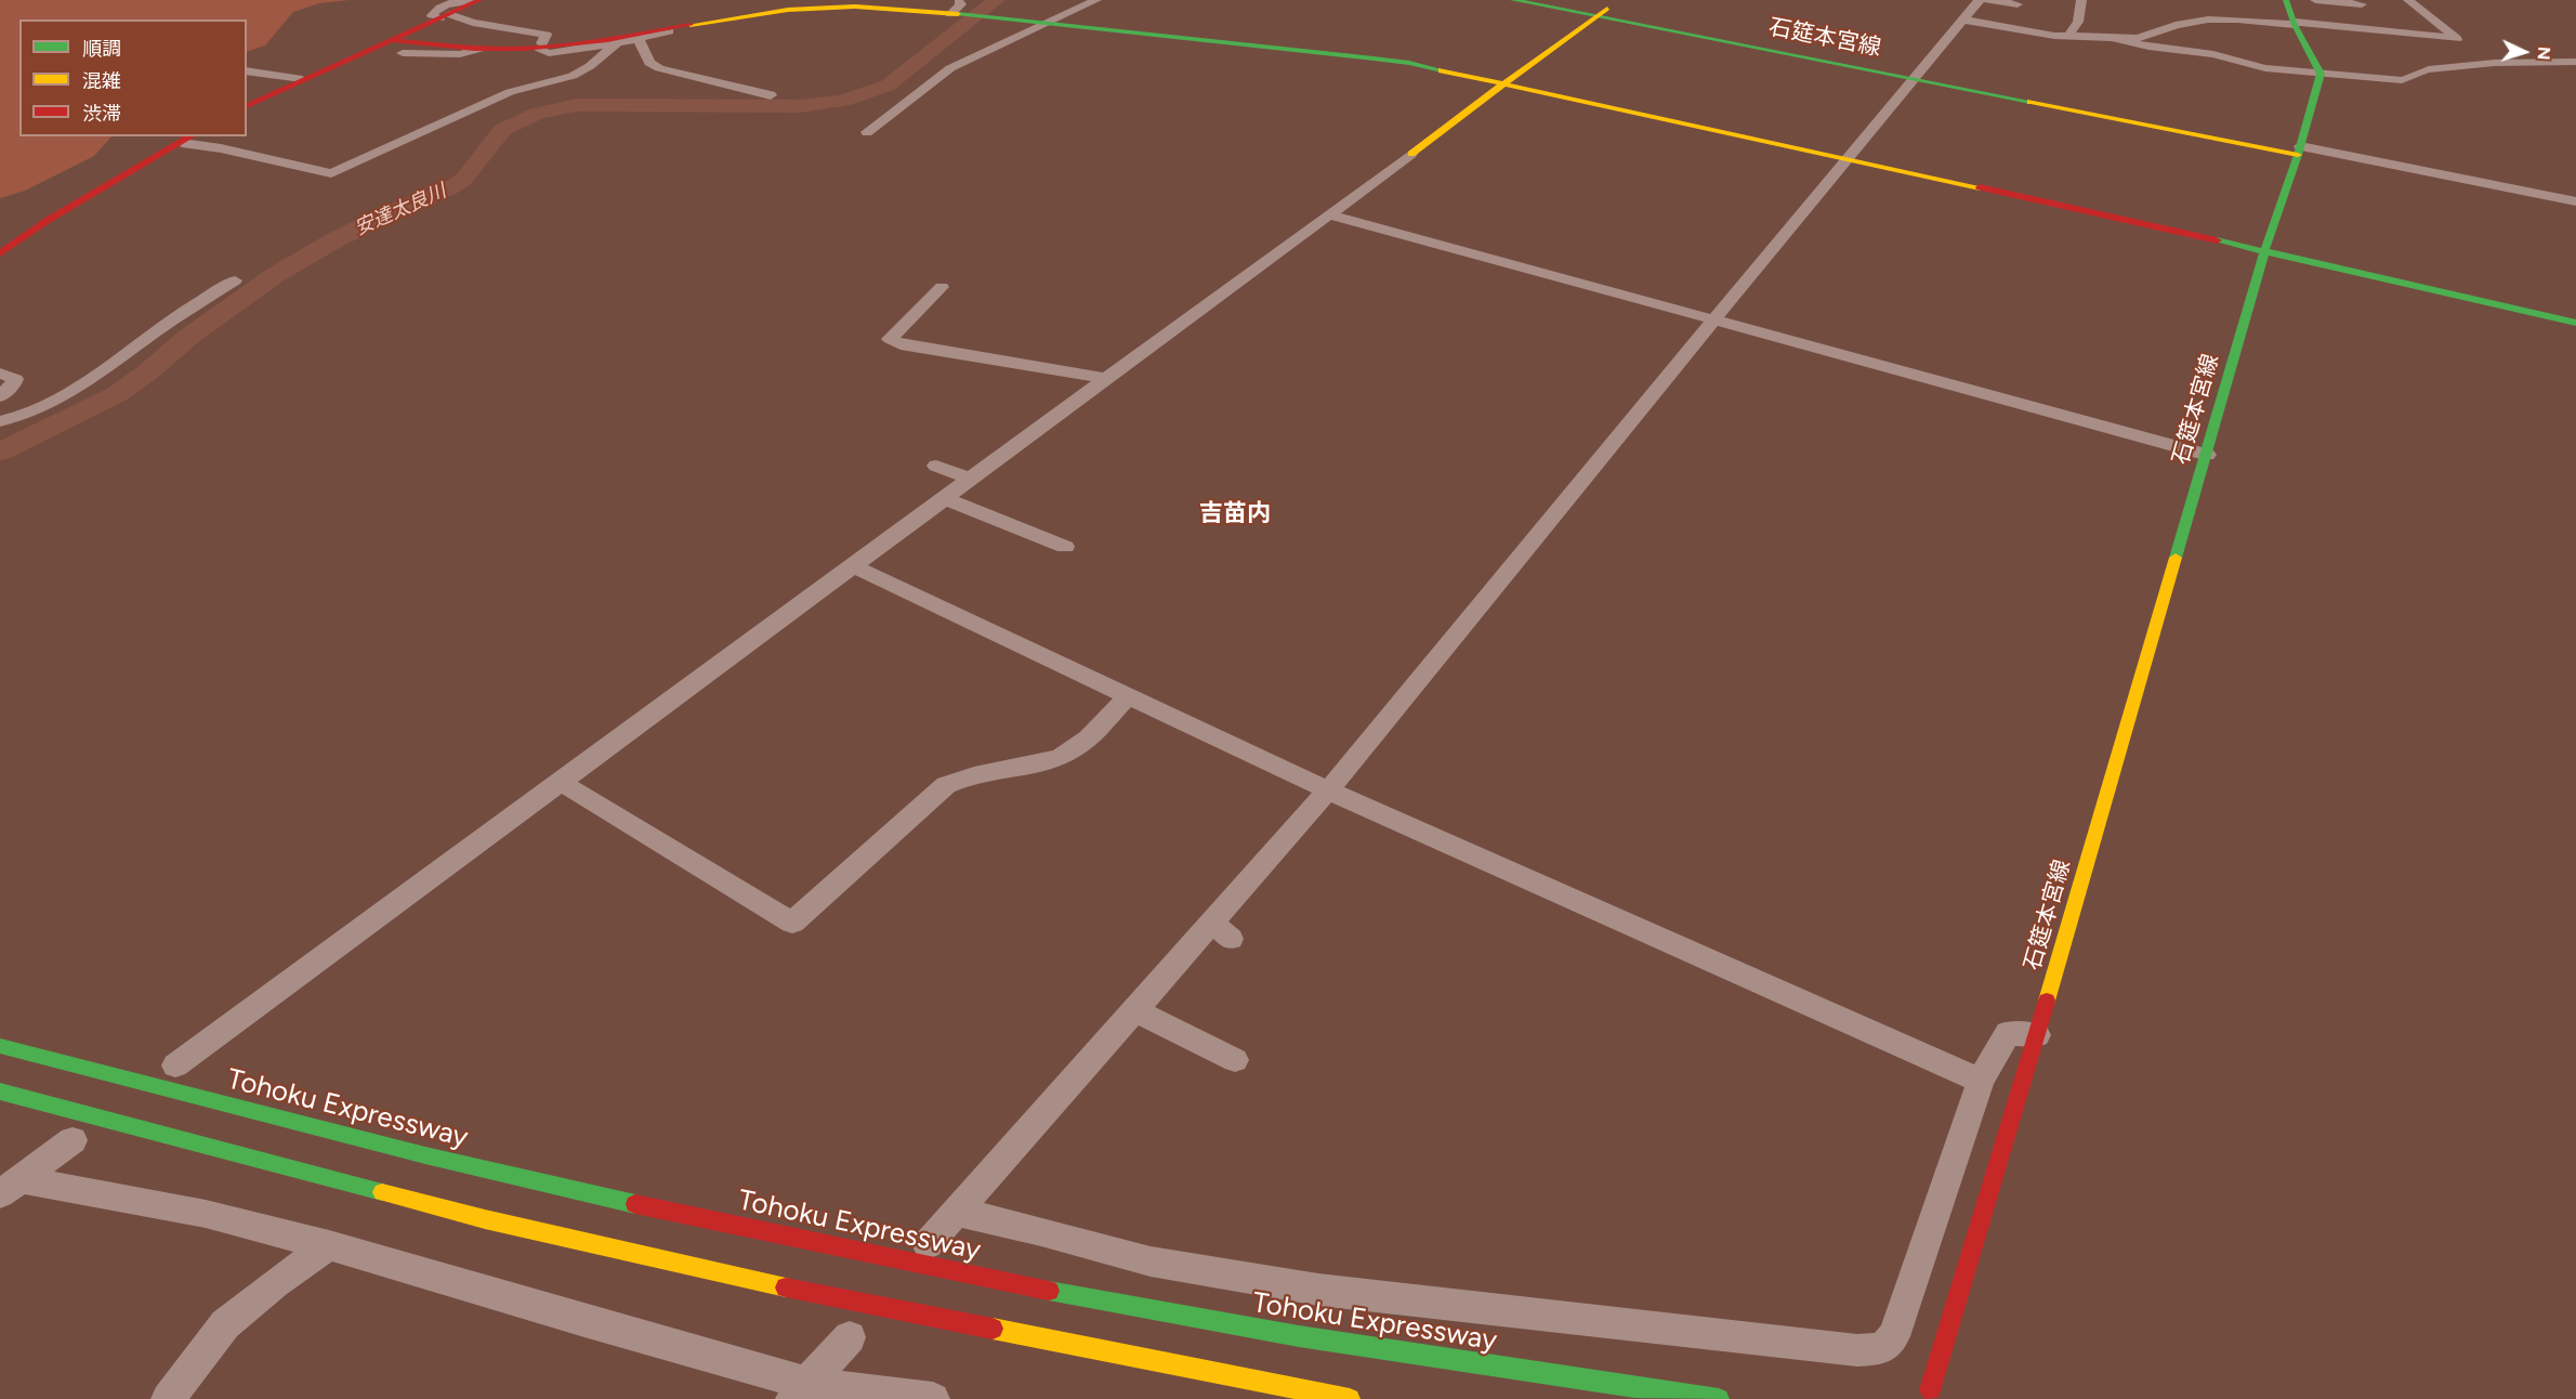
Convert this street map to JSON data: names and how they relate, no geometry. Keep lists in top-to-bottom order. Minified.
{"streets":{"main road":["石筵本宮線","Tohoku Expressway"]},"districts":["吉苗内"],"water":["安達太良川"],"legend":["順調","混雑","渋滞"],"north":"right"}
